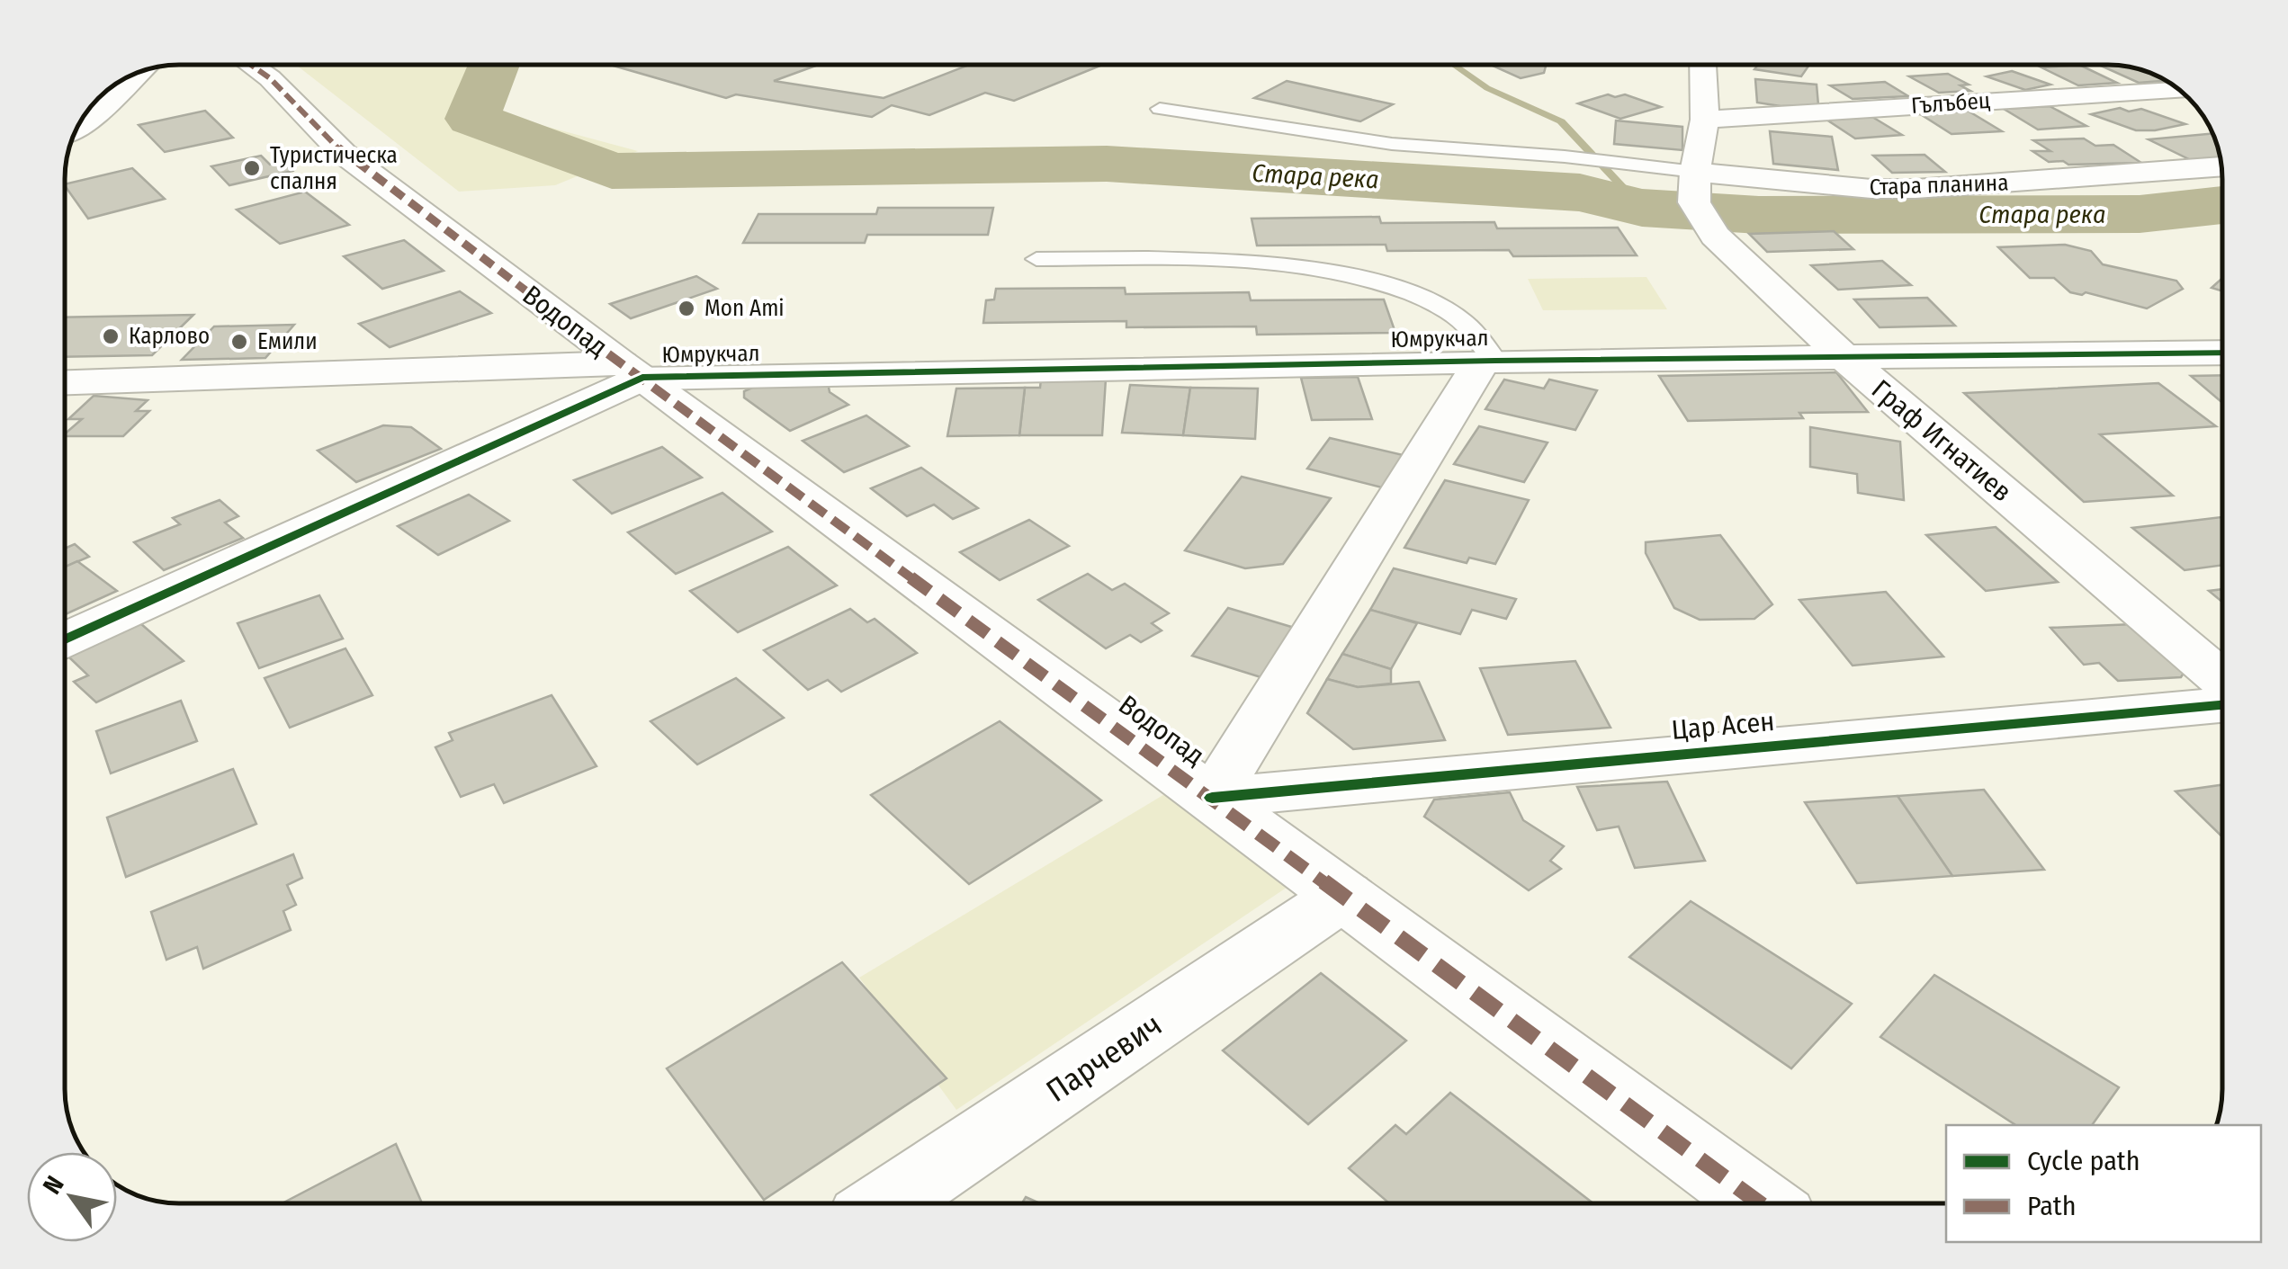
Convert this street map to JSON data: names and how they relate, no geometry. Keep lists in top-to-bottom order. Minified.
{"streets":{"street":["Гълъбец","Стара планина","Водопад","Юмрукчал","Граф Игнатиев","Цар Асен","Парчевич"]},"crossings":[["Гълъбец","Граф Игнатиев"],["Стара планина","Граф Игнатиев"],["Водопад","Юмрукчал"],["Водопад","Цар Асен"],["Водопад","Парчевич"],["Юмрукчал","Граф Игнатиев"]],"water":["Стара река"],"places":["Туристическа спалня","Mon Ami","Карлово","Емили"],"legend":["Cycle path","Path"],"north":"top left"}
